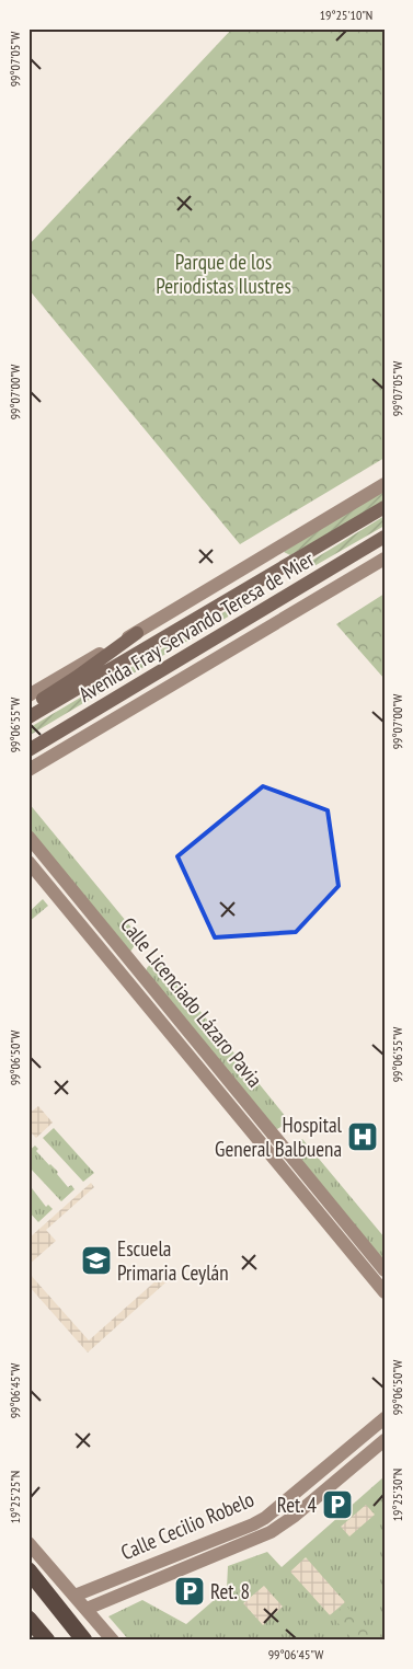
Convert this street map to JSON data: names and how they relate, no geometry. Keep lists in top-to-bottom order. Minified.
{"streets":{"main road":["Avenida Fray Servando Teresa de Mier"],"street":["Calle Licenciado Lázaro Pavia","Calle Cecilio Robelo"]},"parks":["Parque de los Periodistas Ilustres"],"places":{"hospital":["Hospital General Balbuena"],"school or university":["Escuela Primaria Ceylán"],"parking":["Ret. 4","Ret. 8"]},"coordinates":["19°25'10\"N","99°07'05\"W","99°07'00\"W","99°06'55\"W","99°06'50\"W","99°06'45\"W","19°25'30\"N","19°25'25\"N"]}
